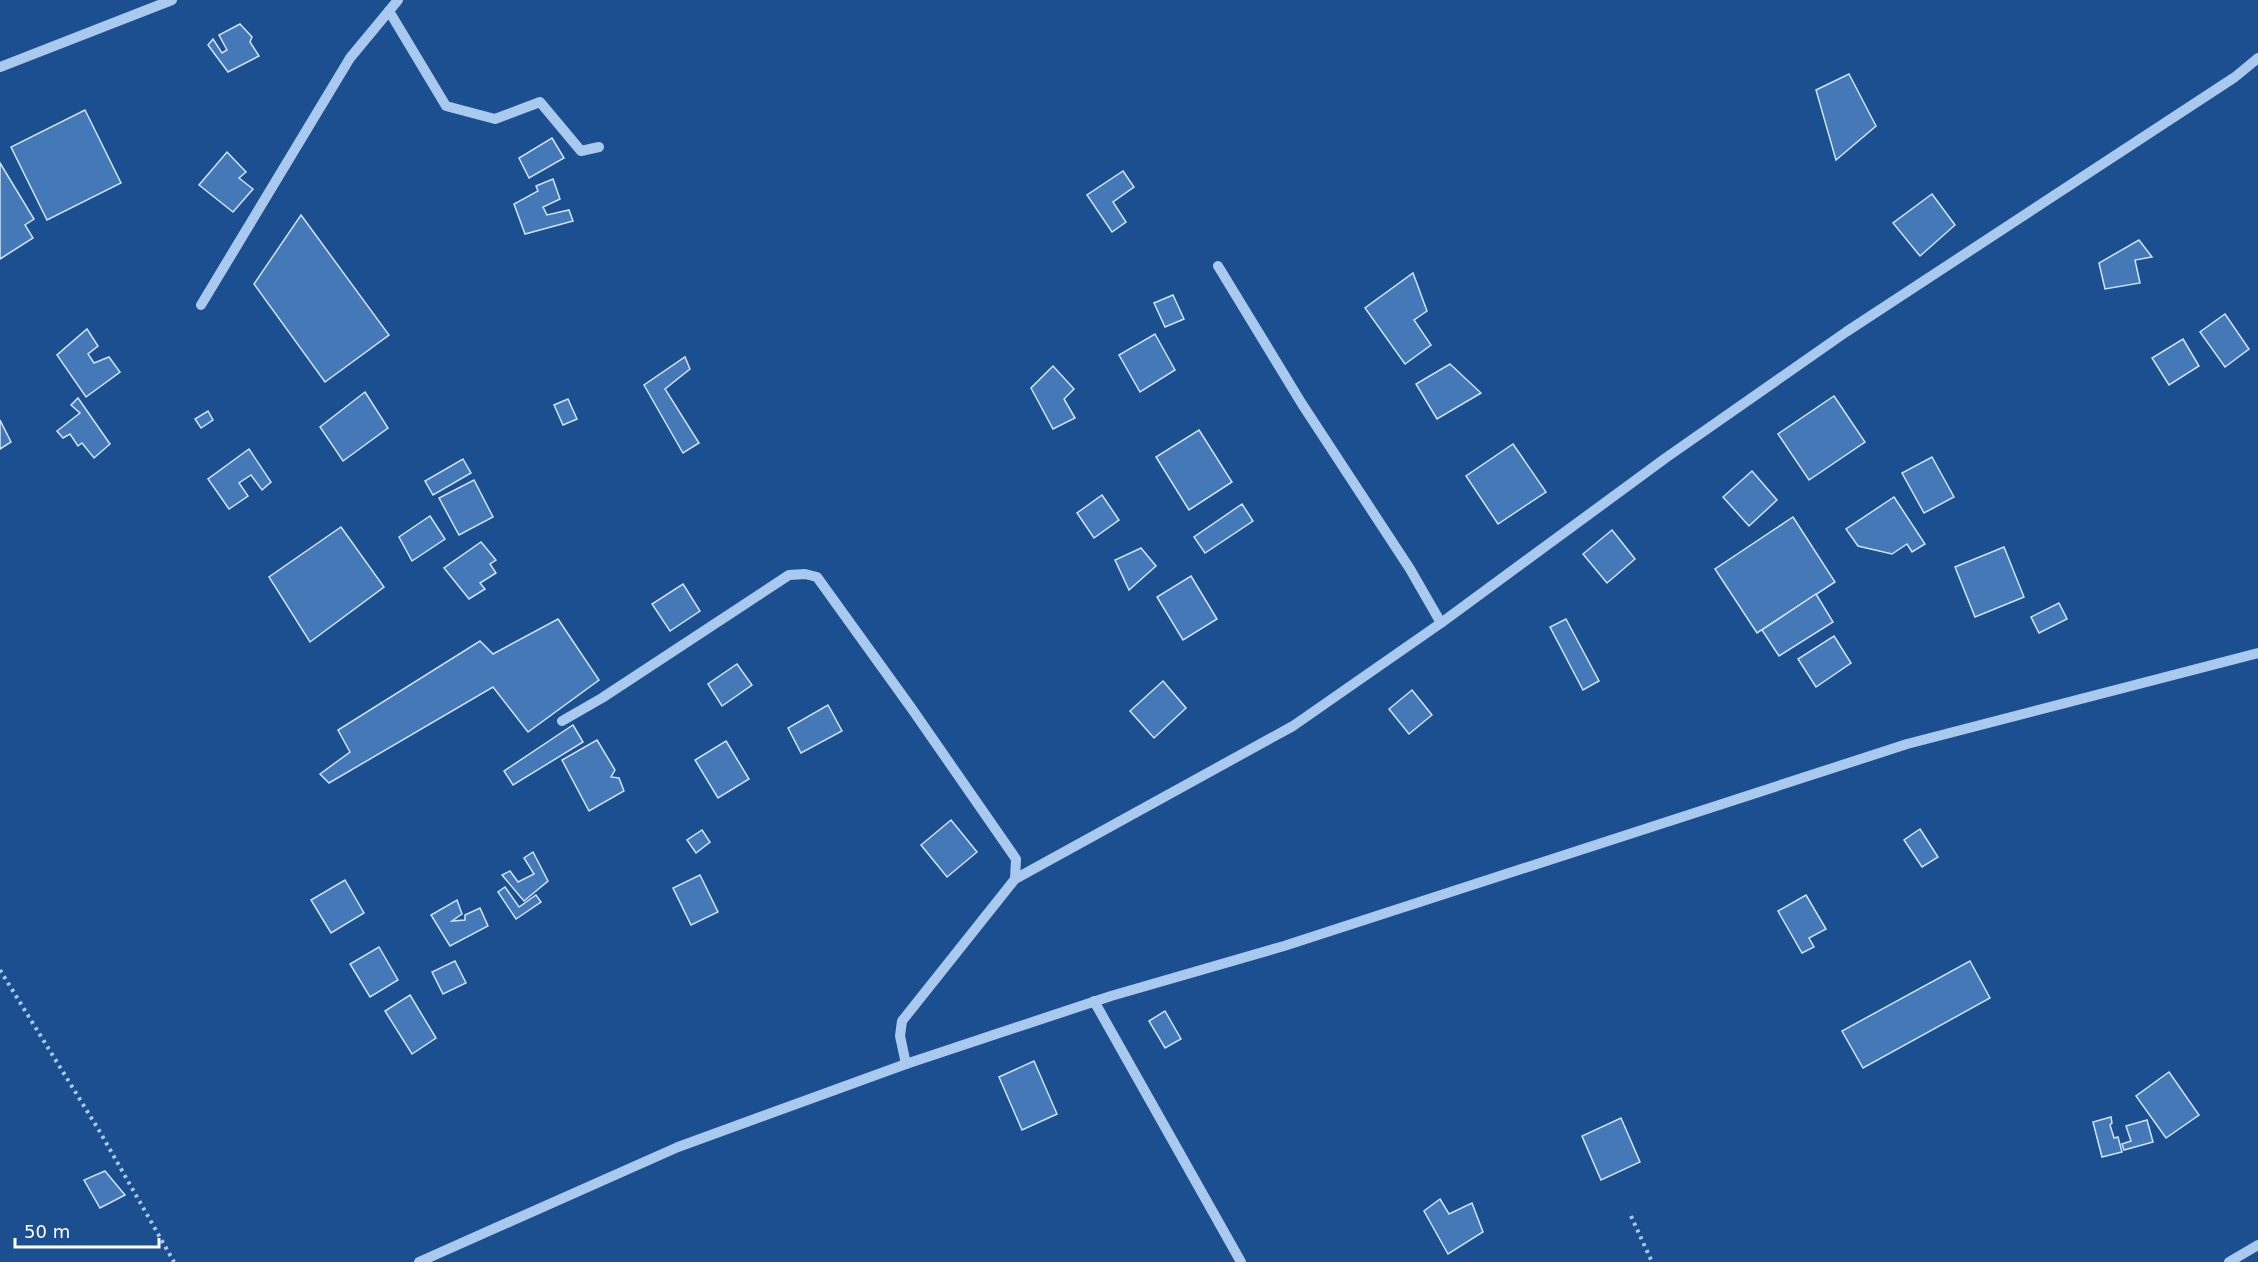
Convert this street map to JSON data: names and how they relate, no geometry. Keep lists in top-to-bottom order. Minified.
{"scale_bar":"50 m"}
